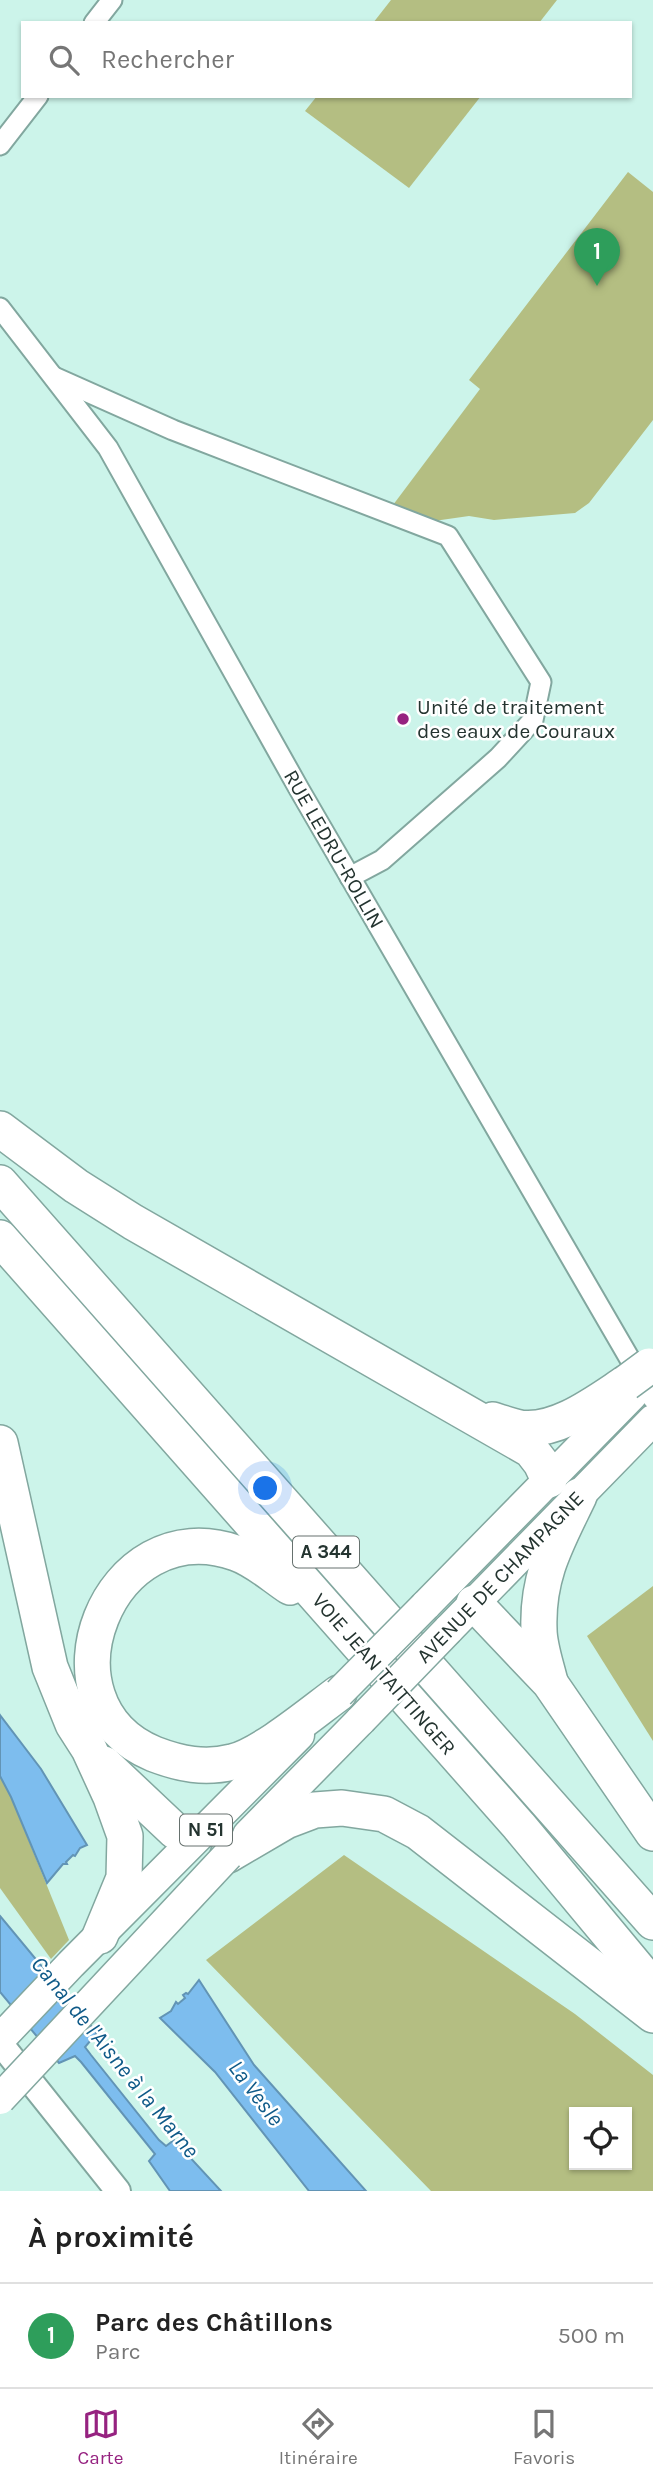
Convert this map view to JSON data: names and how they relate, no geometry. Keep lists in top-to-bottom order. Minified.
{"streets":{"highway":["A 344","VOIE JEAN TAITTINGER"],"main road":["AVENUE DE CHAMPAGNE","N 51"],"street":["RUE LEDRU-ROLLIN"]},"crossings":[["RUE LEDRU-ROLLIN","AVENUE DE CHAMPAGNE"]],"water":["Canal de l'Aisne à la Marne","La Vesle"],"places":["Unité de traitement des eaux de Couraux"],"page":{"search":"Rechercher","pins":"1","heading":"À proximité","list":[{"mark":"1","name":"Parc des Châtillons","note":"Parc","value":"500 m"}],"nav":["Carte","Itinéraire","Favoris"]}}
